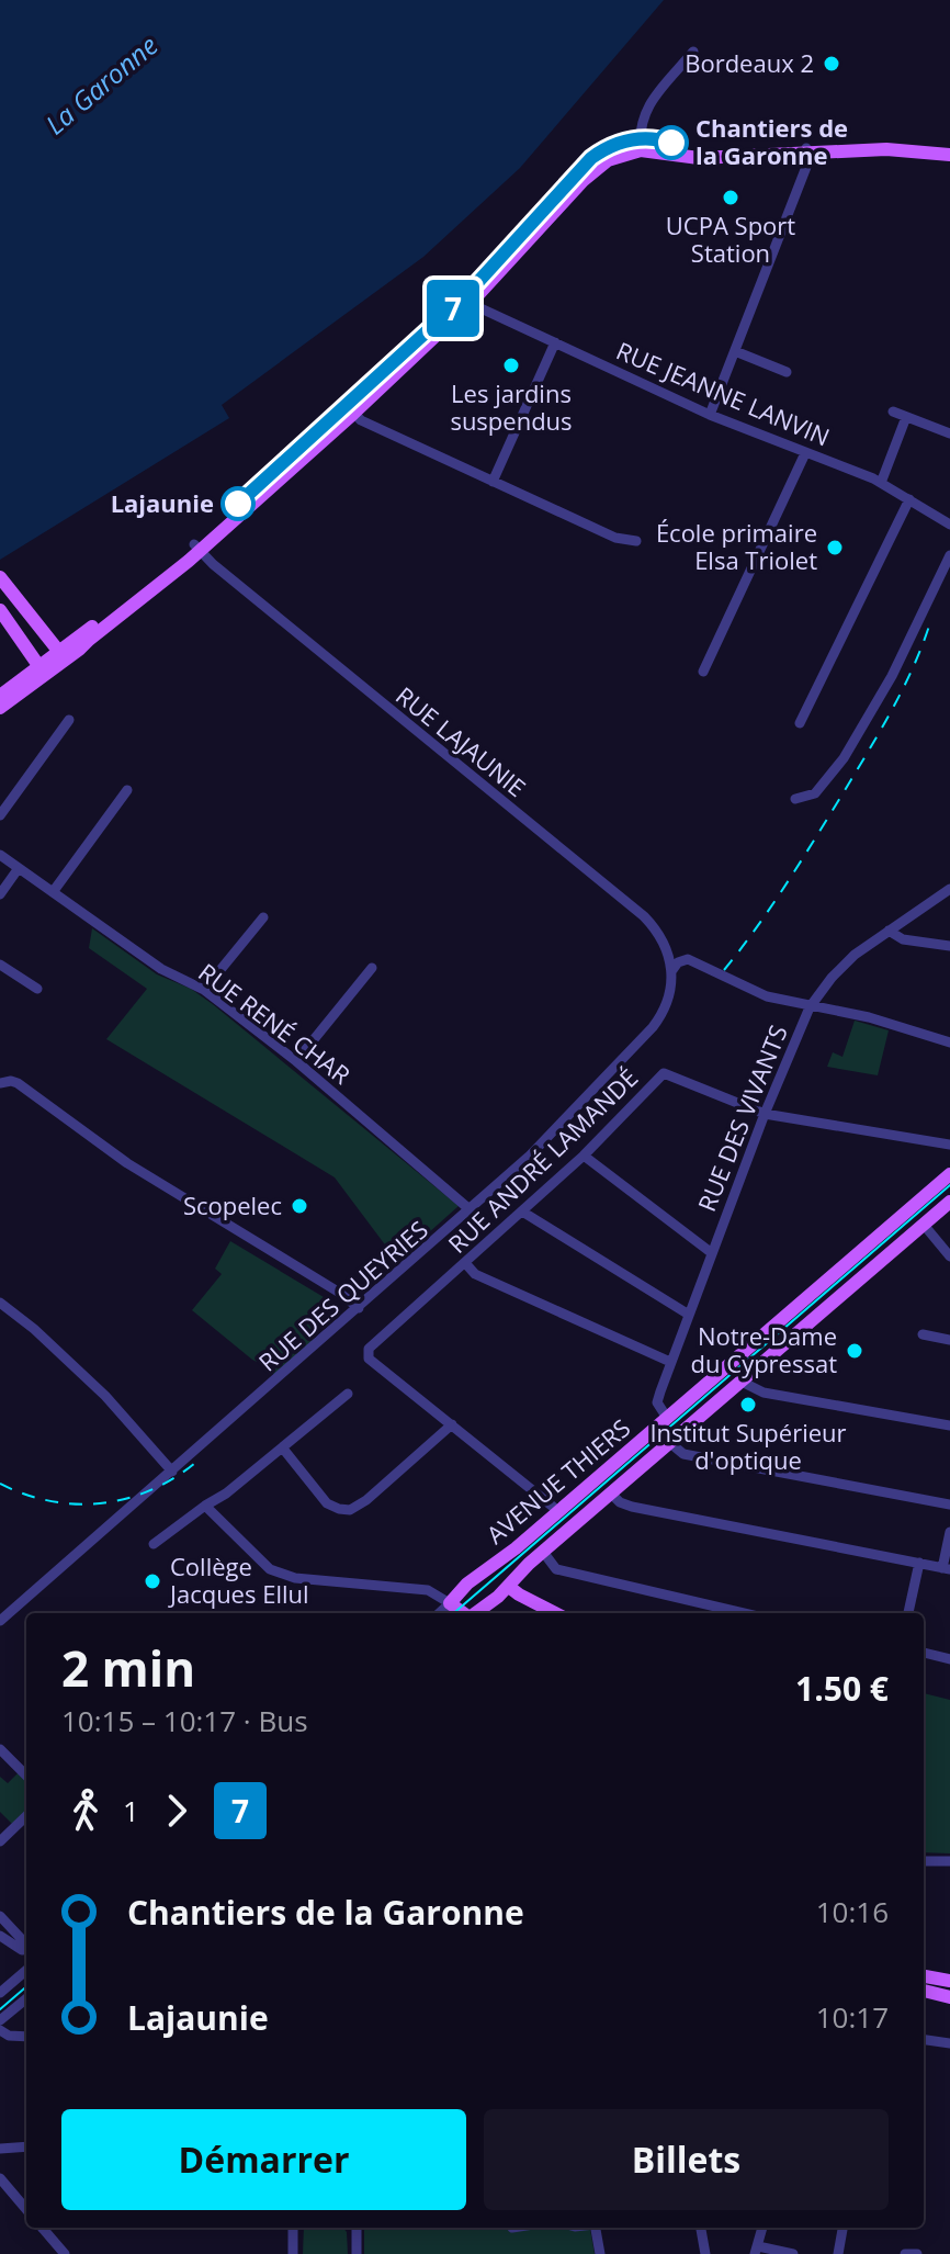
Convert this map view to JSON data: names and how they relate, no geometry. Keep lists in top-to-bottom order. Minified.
{"streets":{"main road":["AVENUE THIERS"],"street":["RUE JEANNE LANVIN","RUE LAJAUNIE","RUE RENÉ CHAR","RUE DES VIVANTS","RUE ANDRÉ LAMANDÉ","RUE DES QUEYRIES"]},"crossings":[["RUE LAJAUNIE","RUE DES QUEYRIES"],["RUE RENÉ CHAR","RUE DES QUEYRIES"],["RUE DES VIVANTS","RUE ANDRÉ LAMANDÉ"],["RUE DES VIVANTS","AVENUE THIERS"]],"water":["La Garonne"],"places":["Bordeaux 2","Chantiers de la Garonne","UCPA Sport Station","Les jardins suspendus","Lajaunie","École primaire Elsa Triolet","Scopelec","Notre-Dame du Cypressat","Institut Supérieur d'optique","Collège Jacques Ellul"],"lines":["bus line 7"],"page":{"on_map":"7","heading":["2 min","10:15 – 10:17 · Bus","1.50 €"],"legs":["1","7"],"list":[{"name":"Chantiers de la Garonne","value":"10:16"},{"name":"Lajaunie","value":"10:17"}],"buttons":["Démarrer","Billets"]}}
